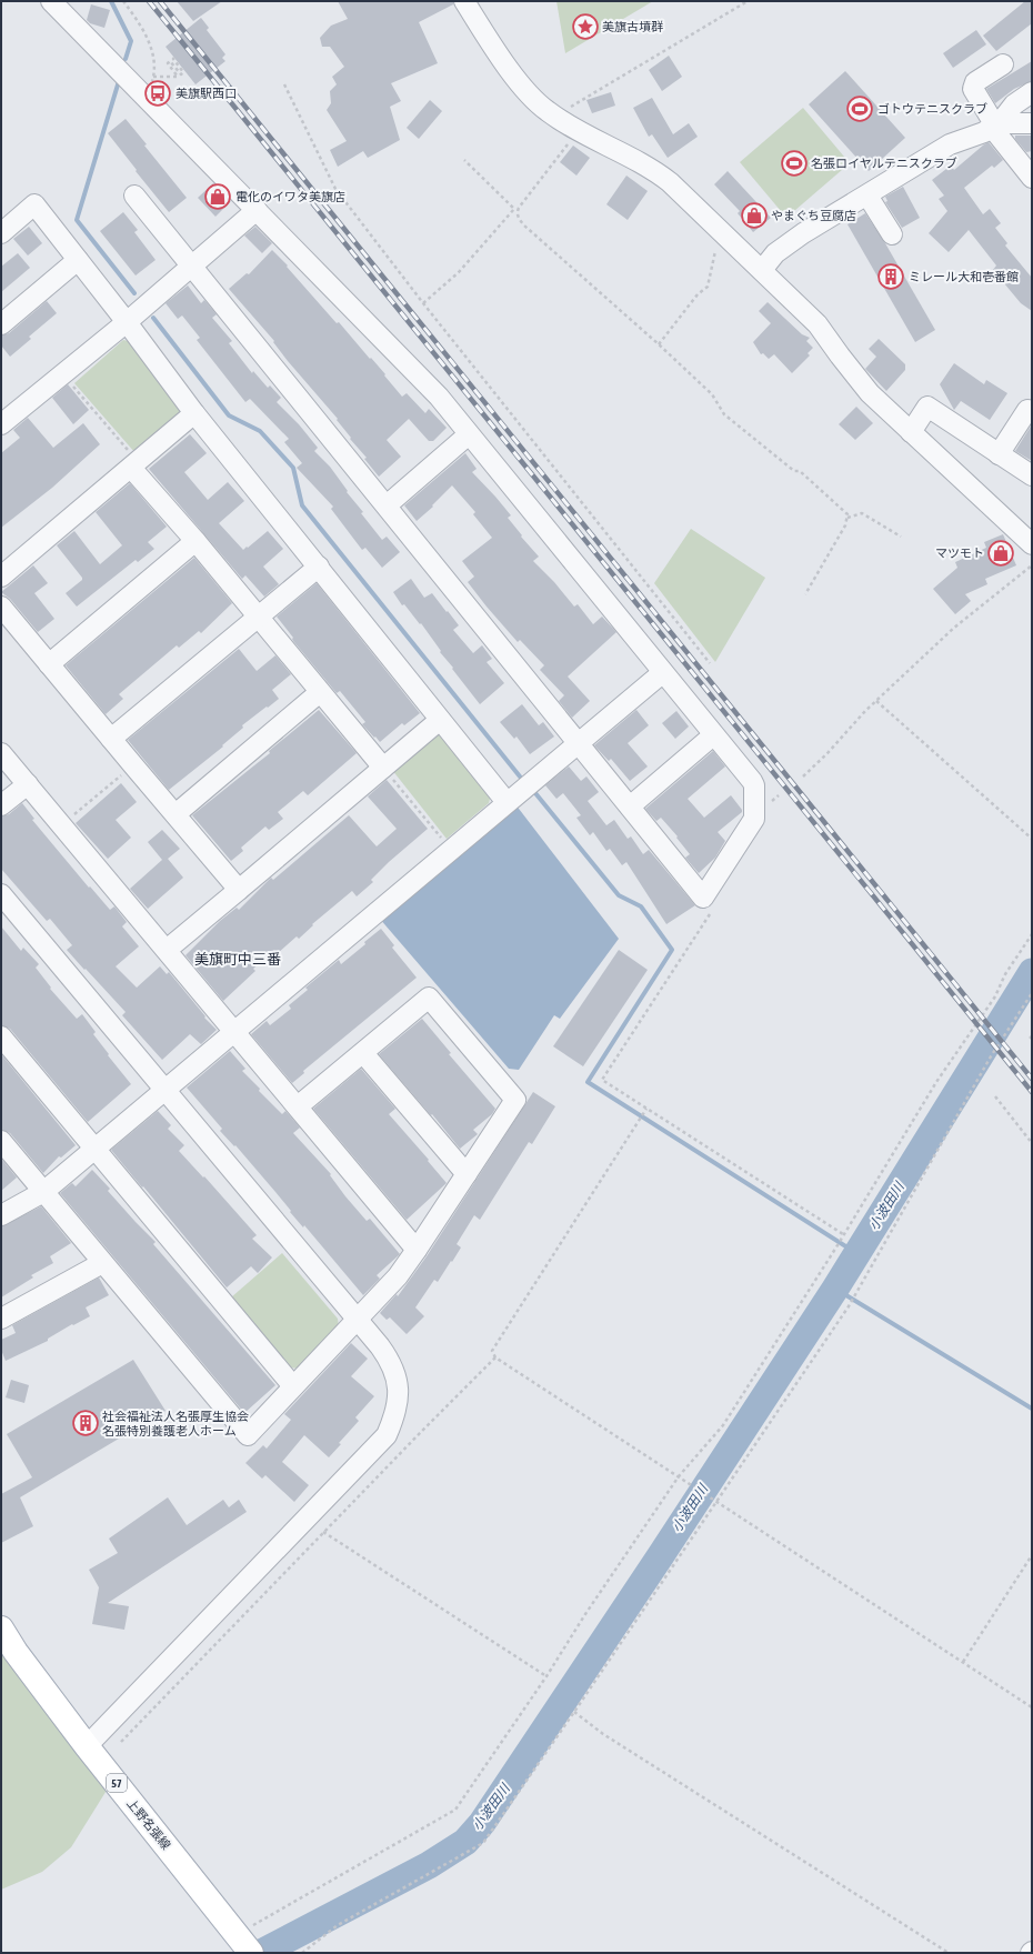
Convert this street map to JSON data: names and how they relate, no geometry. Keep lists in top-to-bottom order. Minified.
{"streets":{"main road":["57","上野名張線"]},"districts":["美旗町中三番"],"water":["小波田川"],"places":{"place":["美旗古墳群"],"bus stop":["美旗駅西口"],"sports":["ゴトウテニスクラブ","名張ロイヤルテニスクラブ"],"shop":["電化のイワタ美旗店","やまぐち豆腐店","マツモト"],"building":["ミレール大和壱番館","社会福祉法人名張厚生協会 名張特別養護老人ホーム"]}}
